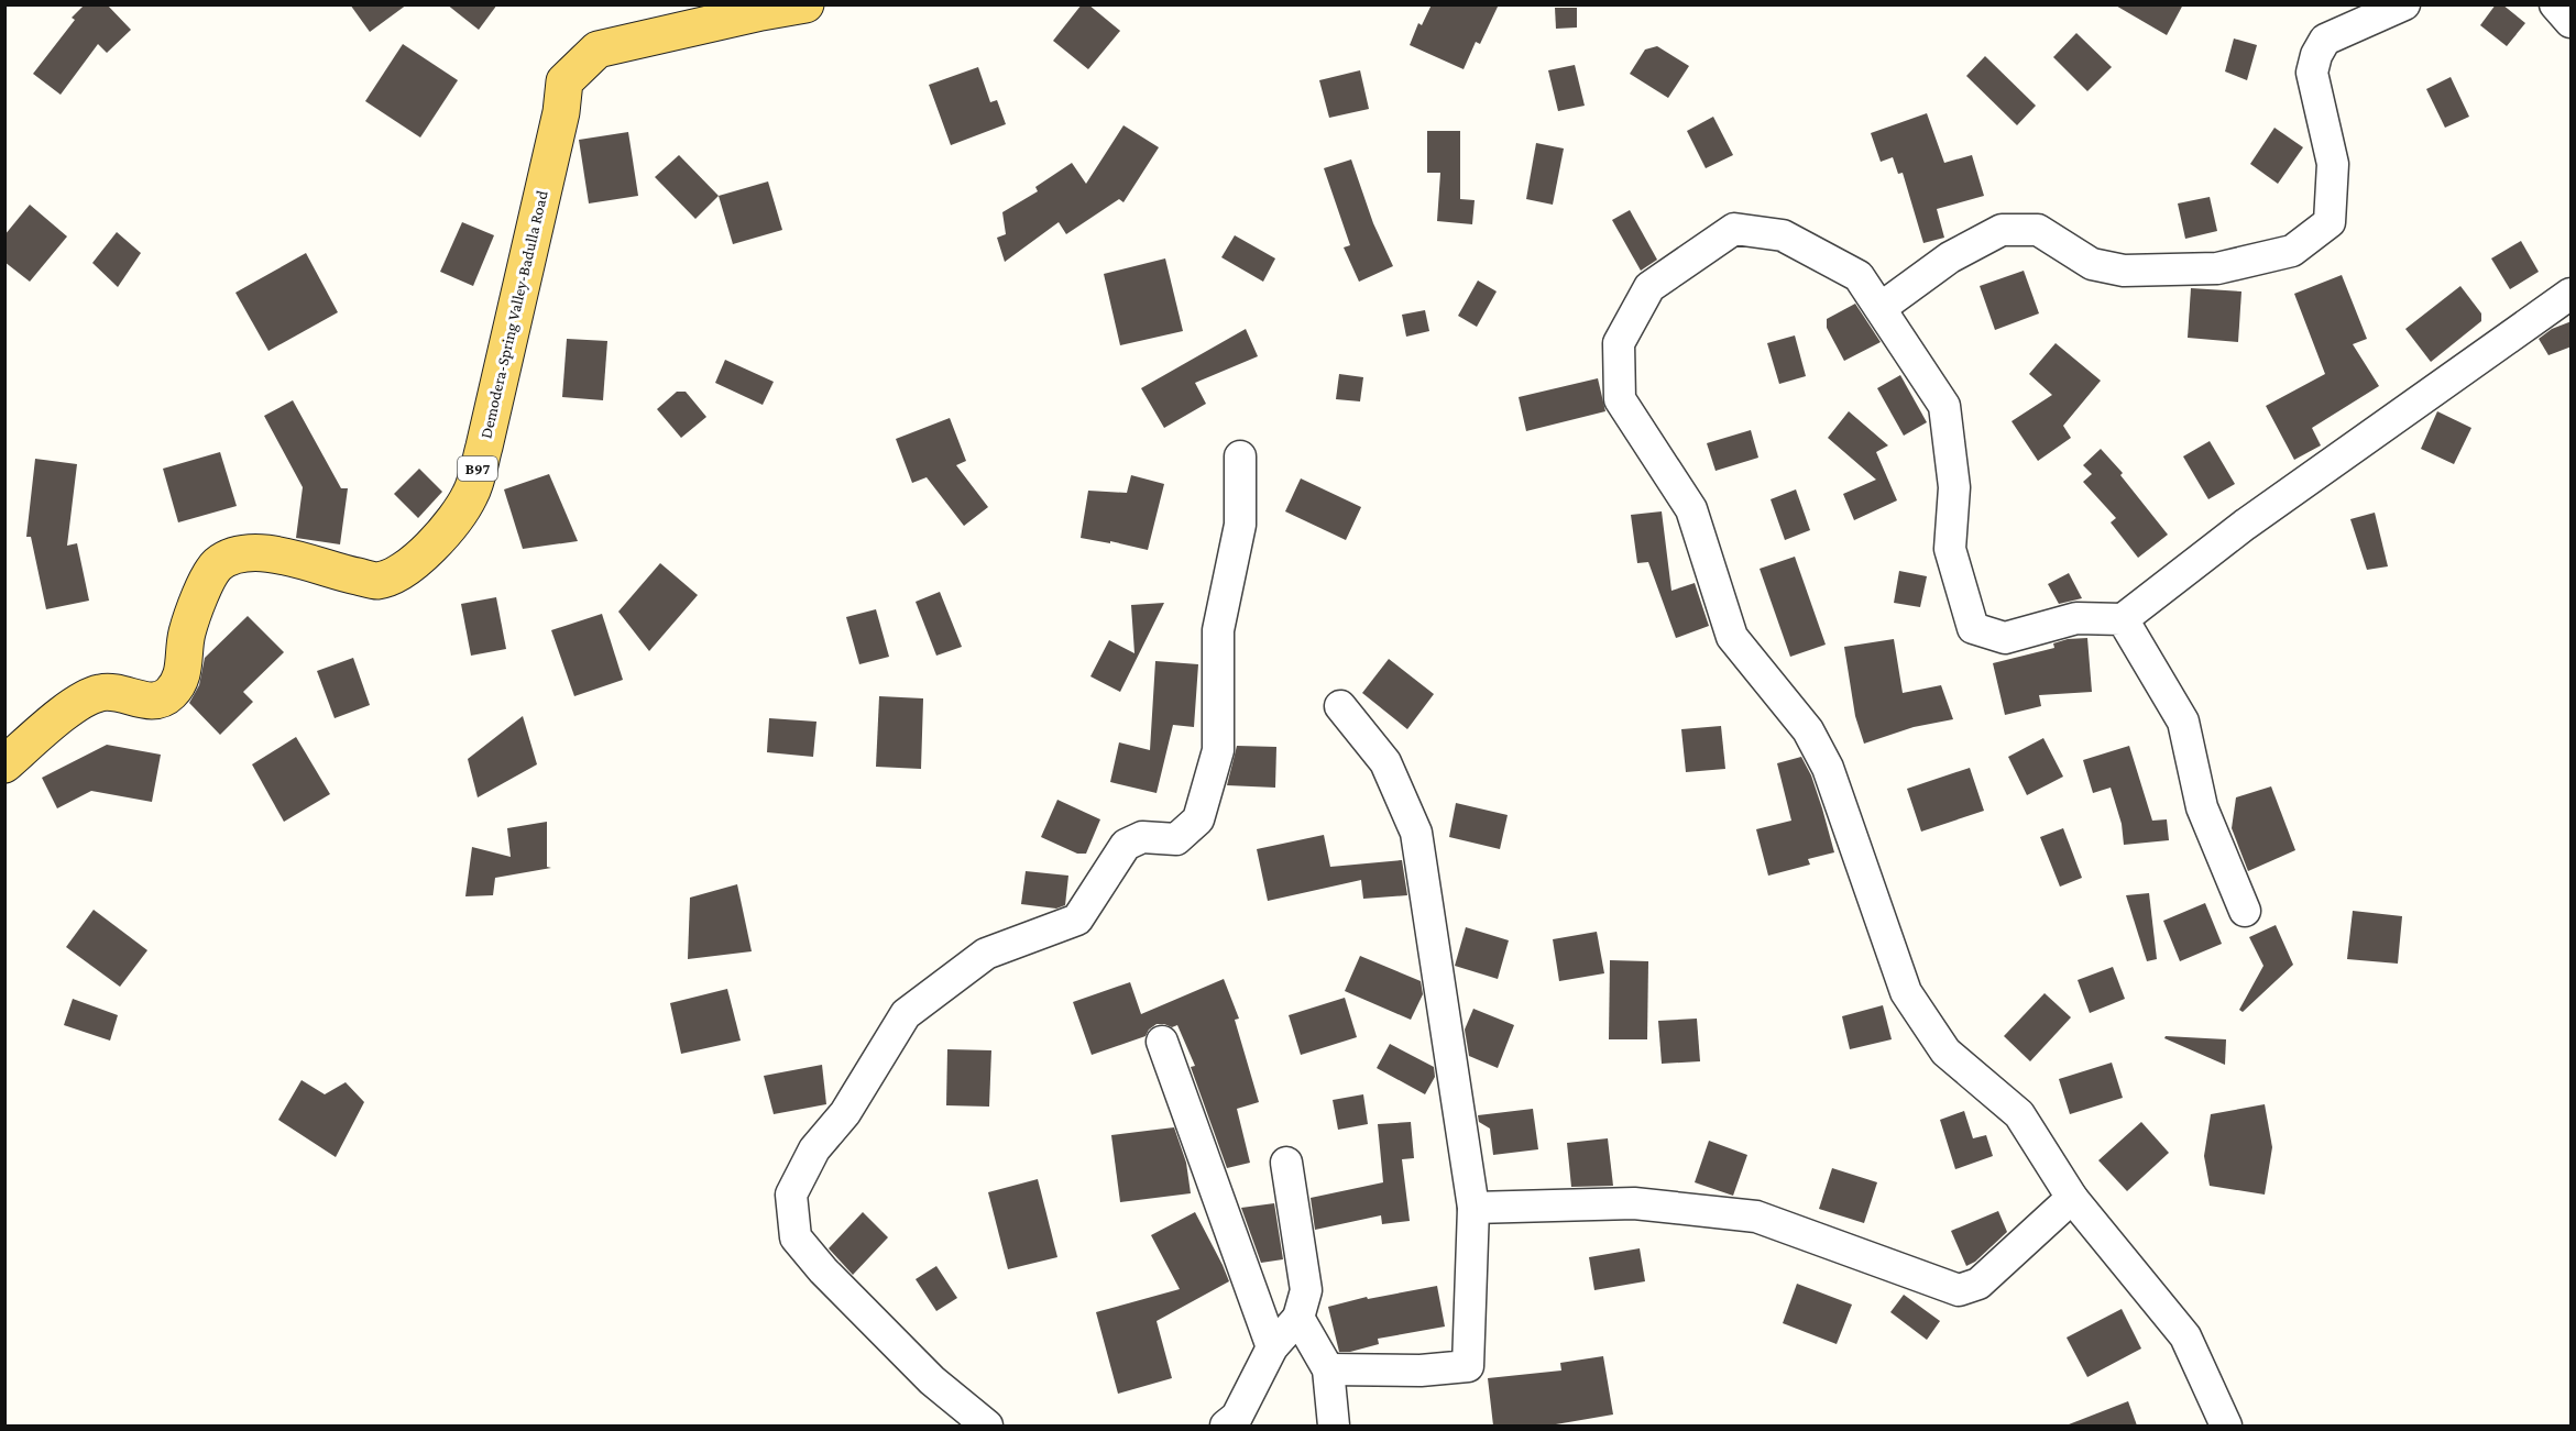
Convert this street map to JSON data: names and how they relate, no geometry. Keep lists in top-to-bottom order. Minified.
{"streets":{"main road":["Demodera-Spring Valley-Badulla Road","B97"]}}
